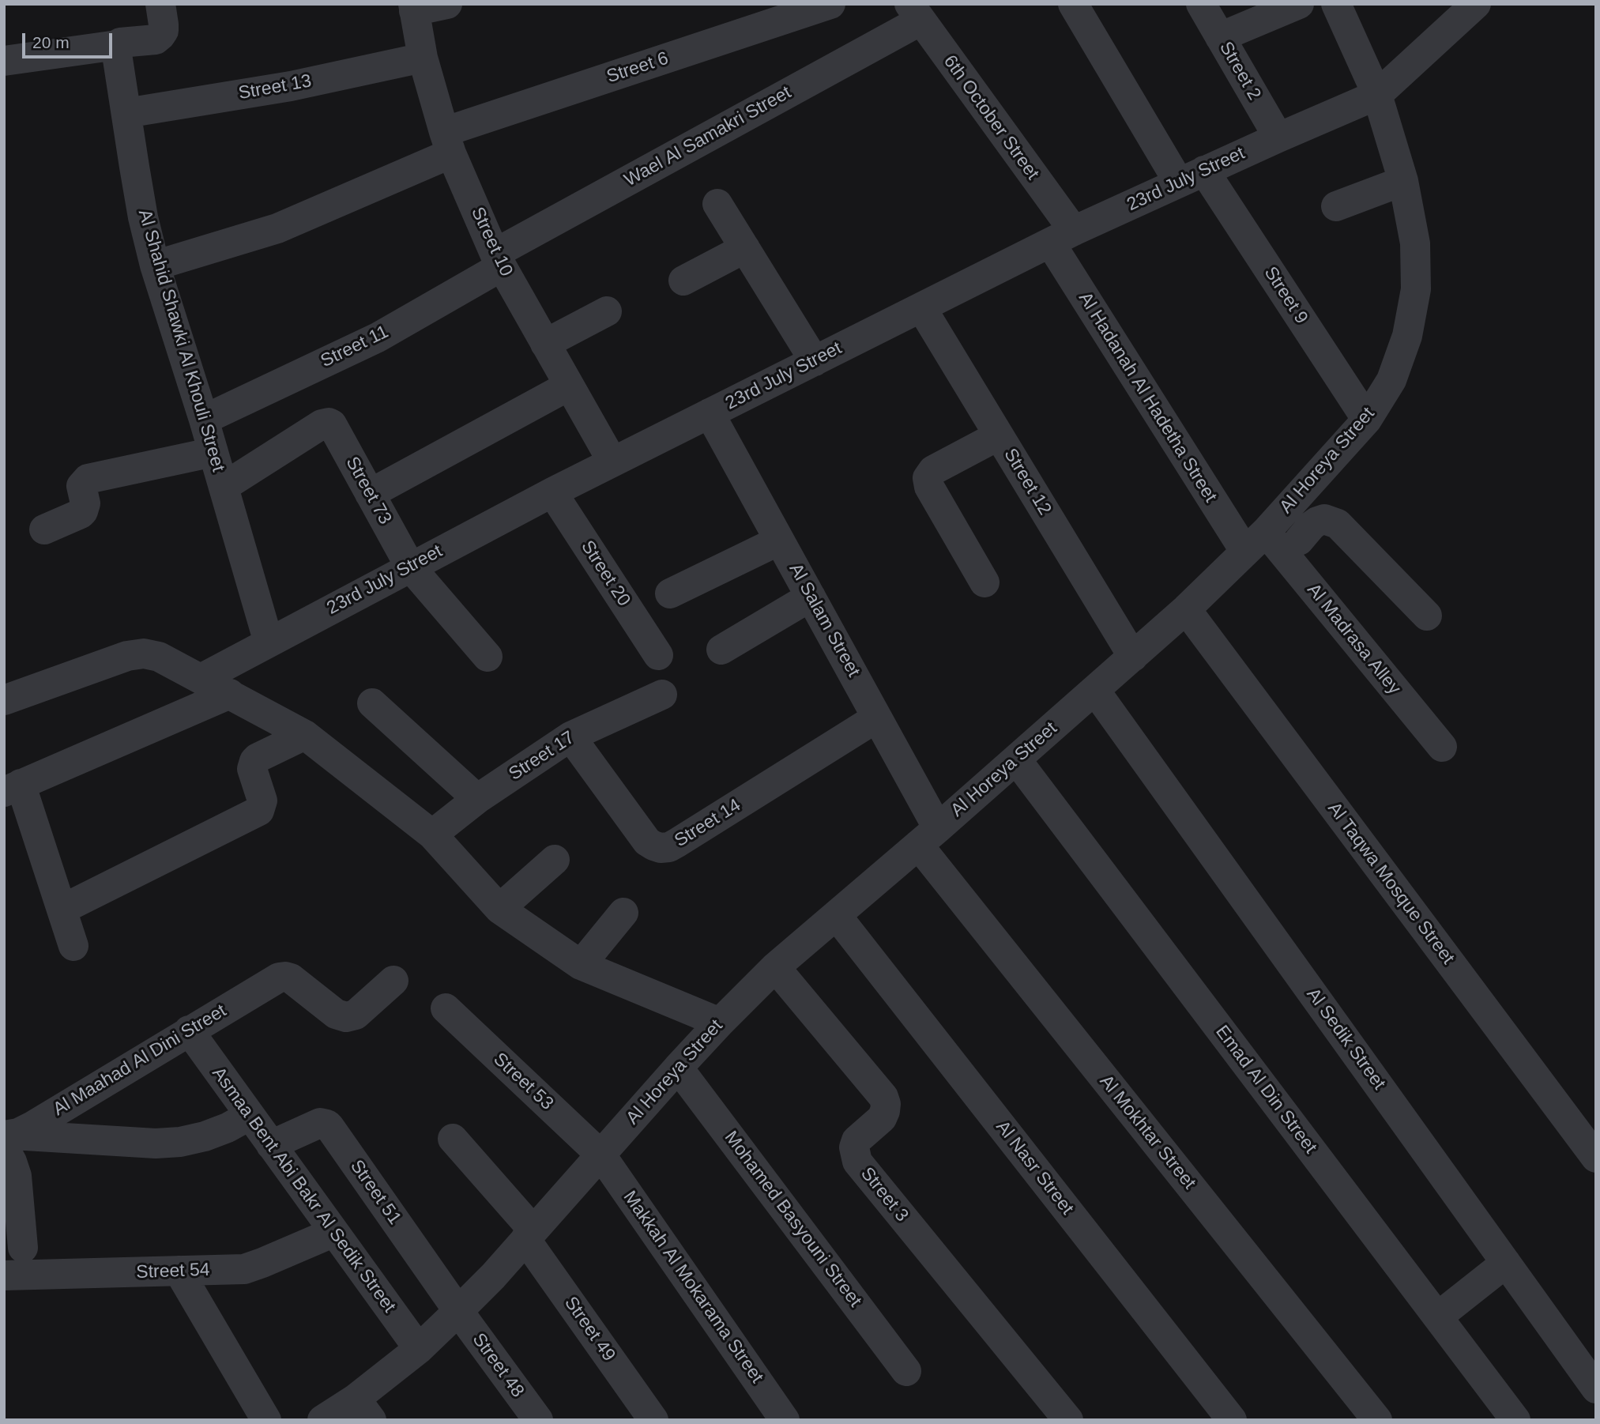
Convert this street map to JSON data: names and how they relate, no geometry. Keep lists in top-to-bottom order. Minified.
{"streets":{"street":["Street 6","Street 2","Street 13","6th October Street","Wael Al Samakri Street","23rd July Street","Street 10","Street 9","Al Shahid Shawki Al Khouli Street","Street 11","Al Hadanah Al Hadetha Street","Al Horeya Street","Street 12","Street 73","Street 20","Al Salam Street","Al Madrasa Alley","Street 17","Street 14","Al Taqwa Mosque Street","Al Sedik Street","Al Maahad Al Dini Street","Street 53","Emad Al Din Street","Al Mokhtar Street","Al Nasr Street","Asmaa Bent Abi Bakr Al Sedik Street","Street 51","Street 3","Mohamed Basyouni Street","Street 54","Makkah Al Mokarama Street","Street 49","Street 48"]},"crossings":[["Street 6","Street 10"],["Street 6","Al Shahid Shawki Al Khouli Street"],["Street 2","23rd July Street"],["Street 13","Street 10"],["Street 13","Al Shahid Shawki Al Khouli Street"],["6th October Street","Wael Al Samakri Street"],["6th October Street","23rd July Street"],["6th October Street","Al Hadanah Al Hadetha Street"],["Wael Al Samakri Street","Street 10"],["Wael Al Samakri Street","Street 11"],["23rd July Street","Street 10"],["23rd July Street","Street 9"],["23rd July Street","Al Shahid Shawki Al Khouli Street"],["23rd July Street","Al Hadanah Al Hadetha Street"],["23rd July Street","Al Horeya Street"],["23rd July Street","Street 12"],["23rd July Street","Street 73"],["23rd July Street","Street 20"],["23rd July Street","Al Salam Street"],["Street 10","Street 11"],["Street 9","Al Horeya Street"],["Al Shahid Shawki Al Khouli Street","Street 11"],["Al Shahid Shawki Al Khouli Street","Street 73"],["Al Hadanah Al Hadetha Street","Al Horeya Street"],["Al Hadanah Al Hadetha Street","Al Madrasa Alley"],["Al Horeya Street","Street 12"],["Al Horeya Street","Al Salam Street"],["Al Horeya Street","Al Madrasa Alley"],["Al Horeya Street","Al Taqwa Mosque Street"],["Al Horeya Street","Al Sedik Street"],["Al Horeya Street","Street 53"],["Al Horeya Street","Emad Al Din Street"],["Al Horeya Street","Al Mokhtar Street"],["Al Horeya Street","Al Nasr Street"],["Al Horeya Street","Asmaa Bent Abi Bakr Al Sedik Street"],["Al Horeya Street","Street 51"],["Al Horeya Street","Street 3"],["Al Horeya Street","Mohamed Basyouni Street"],["Al Horeya Street","Makkah Al Mokarama Street"],["Al Horeya Street","Street 49"],["Al Horeya Street","Street 48"],["Al Salam Street","Street 14"],["Al Salam Street","Al Mokhtar Street"],["Street 17","Street 14"],["Al Maahad Al Dini Street","Asmaa Bent Abi Bakr Al Sedik Street"],["Street 53","Makkah Al Mokarama Street"],["Asmaa Bent Abi Bakr Al Sedik Street","Street 51"],["Asmaa Bent Abi Bakr Al Sedik Street","Street 54"],["Street 51","Street 48"]],"scale_bar":"20 m"}
